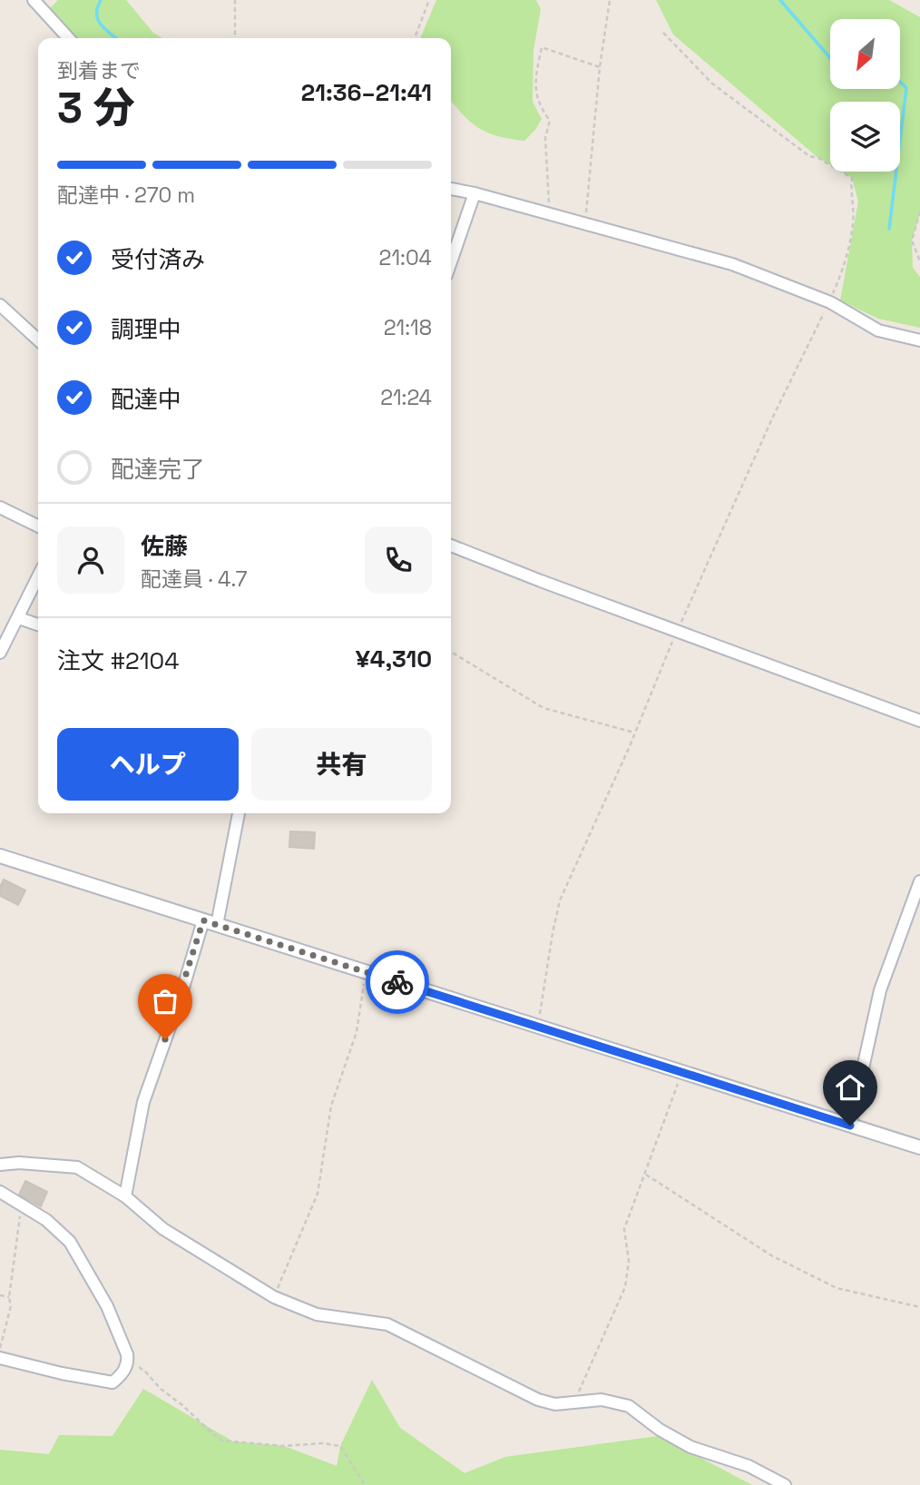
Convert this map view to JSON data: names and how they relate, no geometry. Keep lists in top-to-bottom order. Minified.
{"north":"bottom left","page":{"heading":["3 分","到着まで","21:36–21:41"],"panel":["佐藤","配達員 · 4.7","注文 #2104","¥4,310"],"bar":"配達中 · 270 m","list":[["受付済み","21:04"],["調理中","21:18"],["配達中","21:24"],"配達完了"],"buttons":["ヘルプ","共有"]}}
